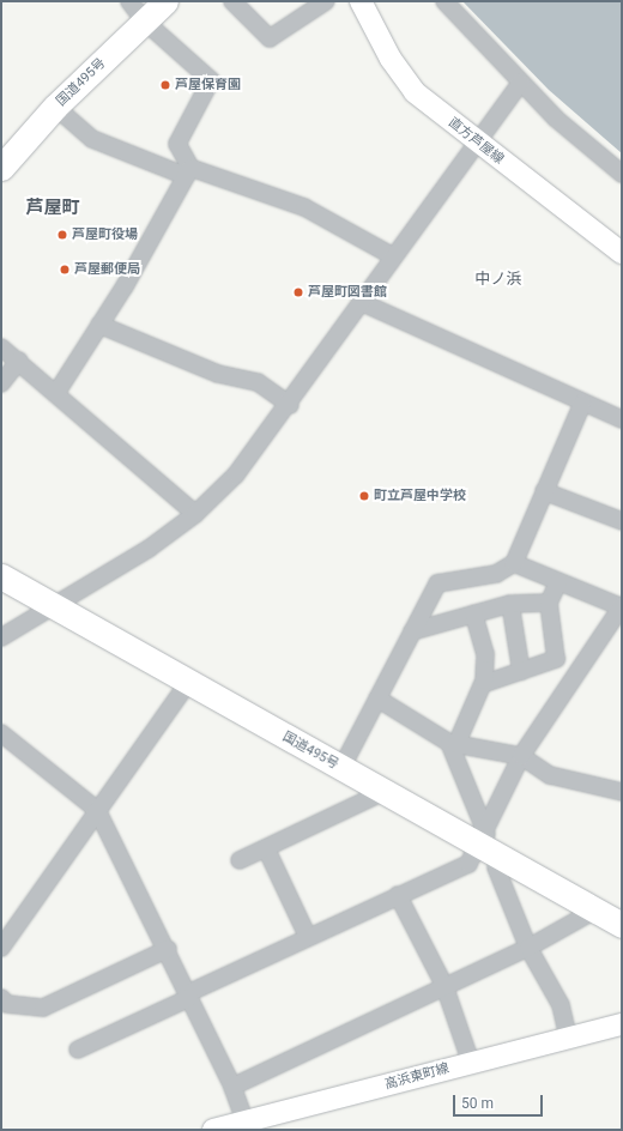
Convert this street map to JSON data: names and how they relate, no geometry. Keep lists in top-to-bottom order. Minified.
{"streets":{"highway":["国道495号"],"main road":["直方芦屋線","高浜東町線"]},"districts":["芦屋町","中ノ浜"],"places":["芦屋保育園","芦屋町役場","芦屋郵便局","芦屋町図書館","町立芦屋中学校"],"scale_bar":"50 m"}
